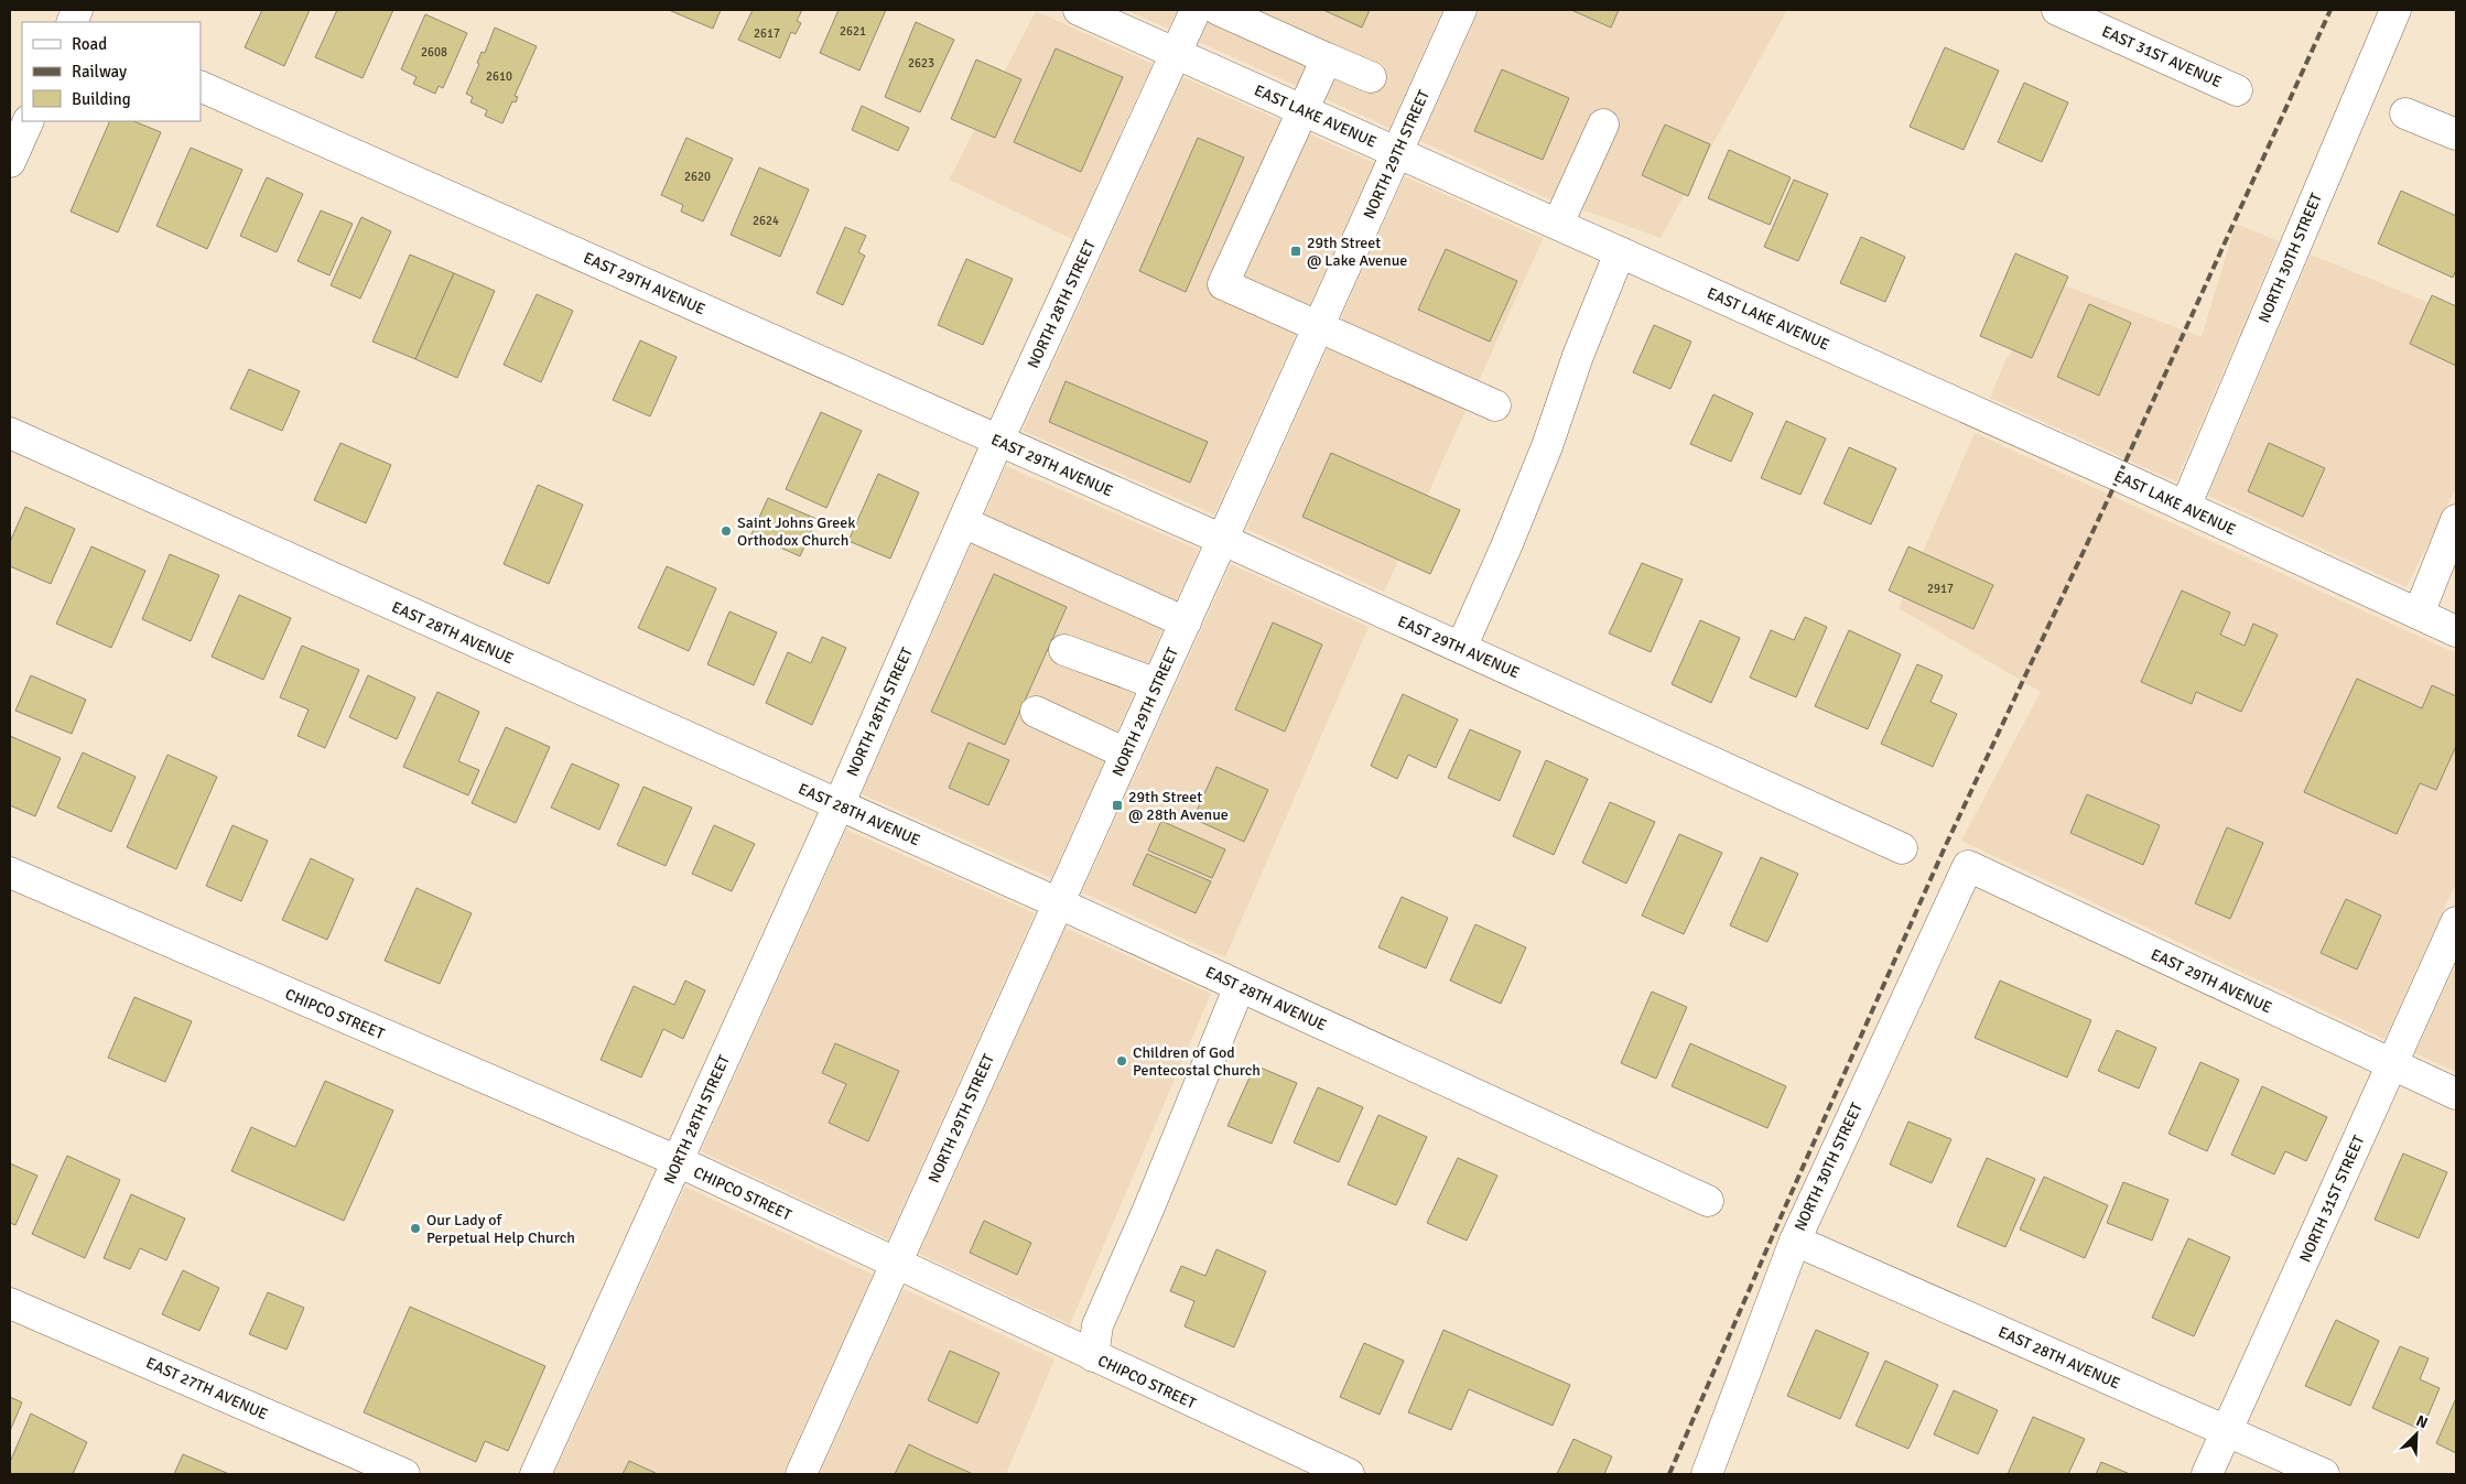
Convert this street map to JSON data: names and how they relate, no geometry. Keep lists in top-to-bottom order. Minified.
{"streets":{"street":["EAST 31ST AVENUE","EAST LAKE AVENUE","NORTH 29TH STREET","NORTH 30TH STREET","EAST 29TH AVENUE","NORTH 28TH STREET","EAST 28TH AVENUE","CHIPCO STREET","NORTH 31ST STREET","EAST 27TH AVENUE"]},"crossings":[["EAST LAKE AVENUE","NORTH 29TH STREET"],["EAST LAKE AVENUE","NORTH 30TH STREET"],["EAST LAKE AVENUE","NORTH 28TH STREET"],["NORTH 29TH STREET","EAST 29TH AVENUE"],["NORTH 29TH STREET","EAST 28TH AVENUE"],["NORTH 29TH STREET","CHIPCO STREET"],["NORTH 30TH STREET","EAST 29TH AVENUE"],["NORTH 30TH STREET","EAST 28TH AVENUE"],["EAST 29TH AVENUE","NORTH 28TH STREET"],["EAST 29TH AVENUE","NORTH 31ST STREET"],["NORTH 28TH STREET","EAST 28TH AVENUE"],["NORTH 28TH STREET","CHIPCO STREET"],["EAST 28TH AVENUE","NORTH 31ST STREET"]],"places":{"transit":["29th Street @ Lake Avenue","29th Street @ 28th Avenue"],"other":["Saint Johns Greek Orthodox Church","Children of God Pentecostal Church","Our Lady of Perpetual Help Church"]},"house_numbers":["2621","2617","2608","2623","2610","2620","2624","2917"],"legend":["Road","Railway","Building"],"north":"top right"}
